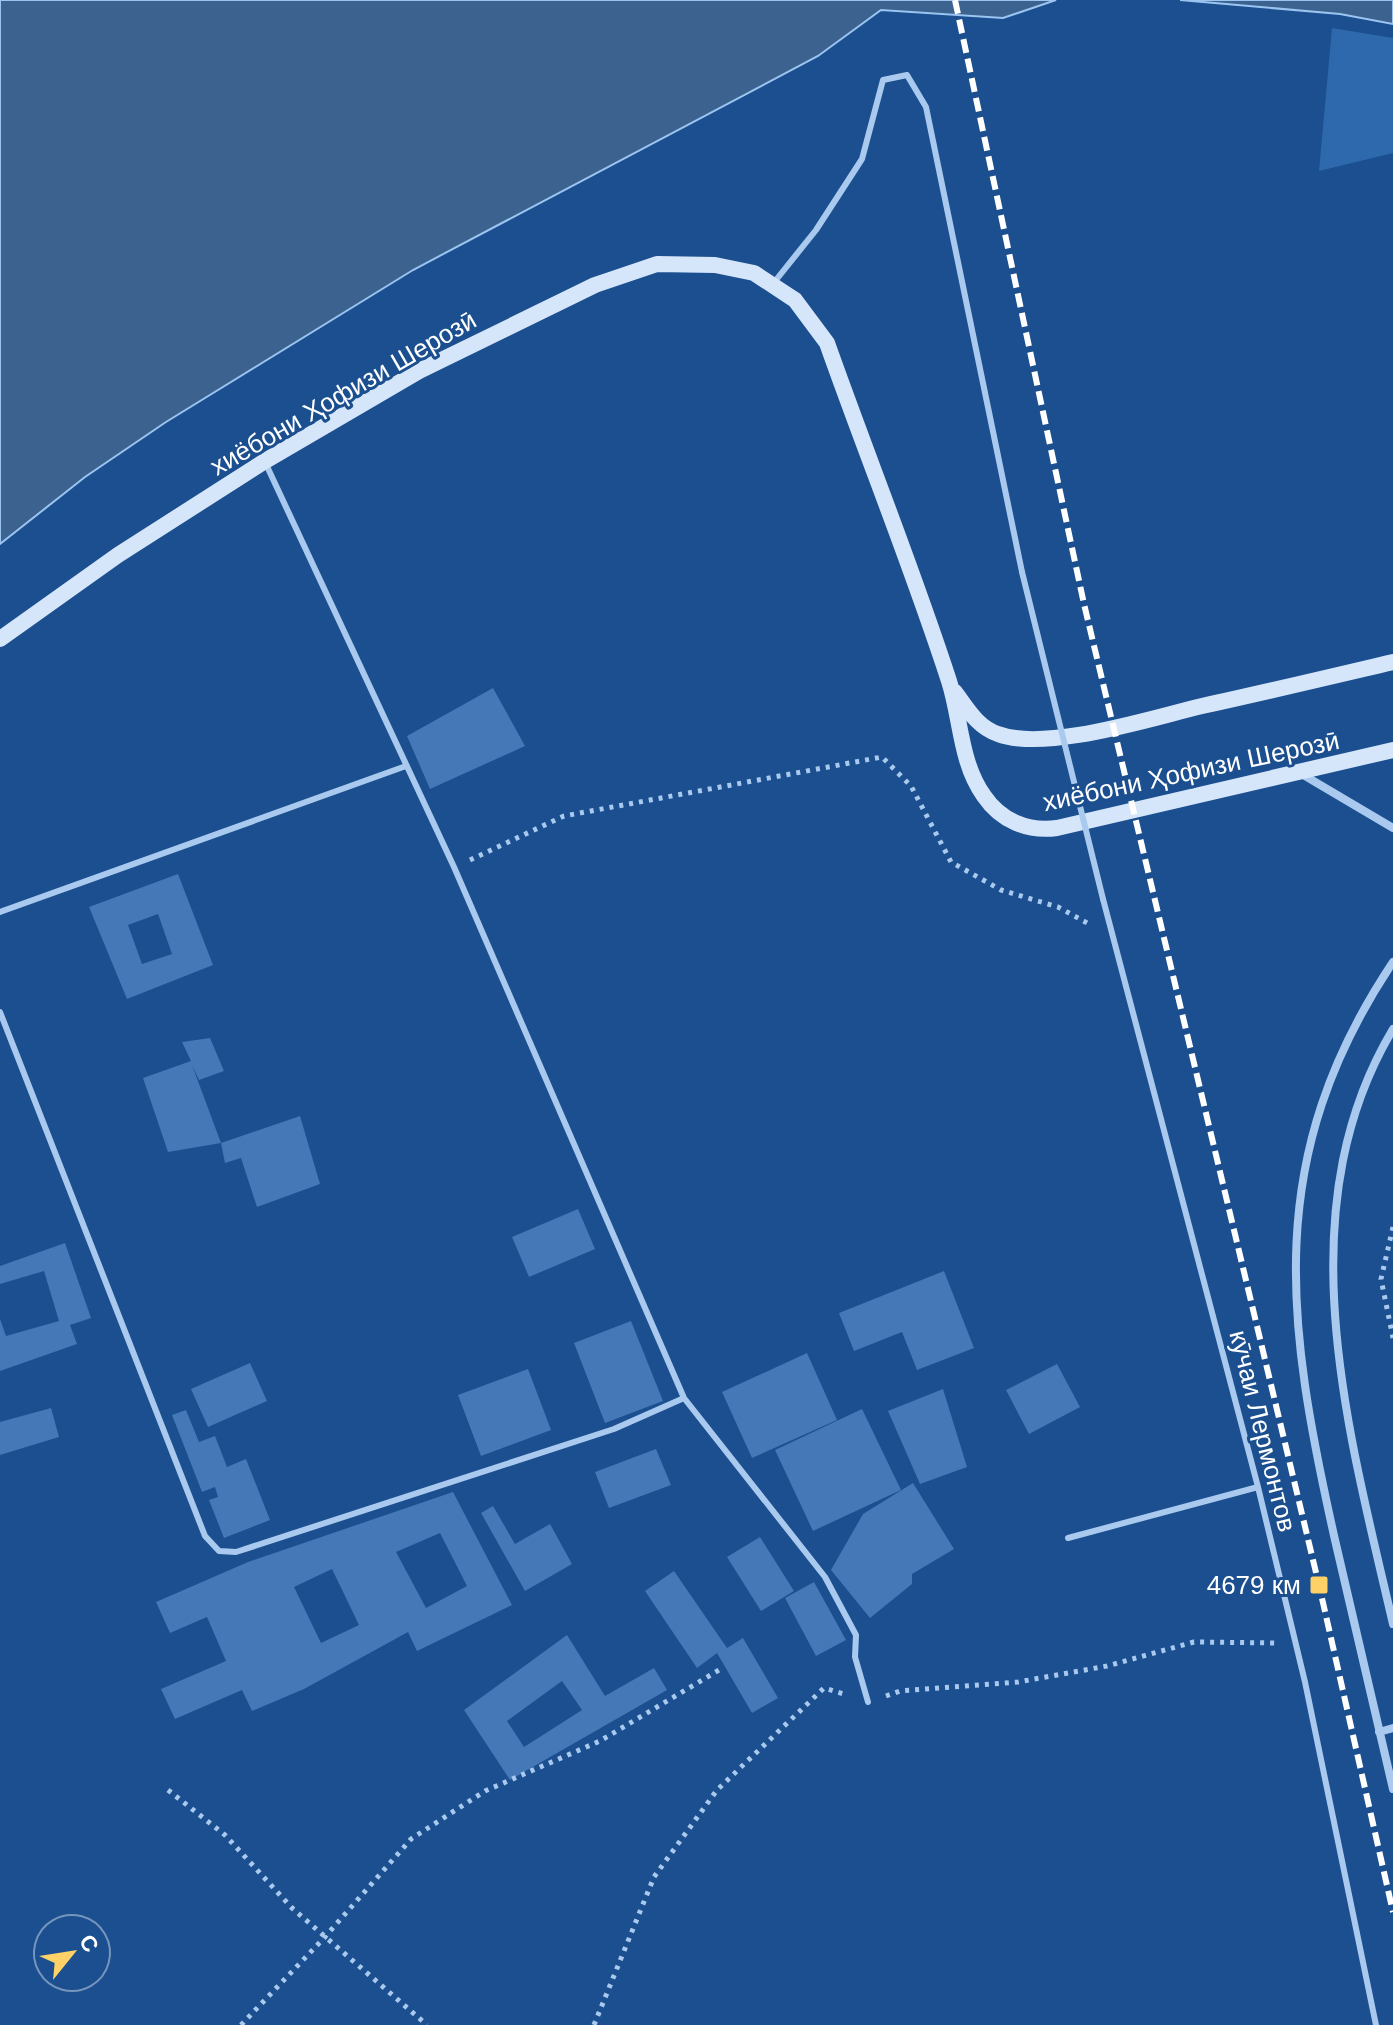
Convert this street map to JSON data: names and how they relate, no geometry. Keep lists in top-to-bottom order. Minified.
{"streets":{"main road":["хиёбони Ҳофизи Шерозӣ"],"lane":["кӯчаи Лермонтов"]},"crossings":[["хиёбони Ҳофизи Шерозӣ","кӯчаи Лермонтов"]],"places":{"transit":["4679 км"]},"north":"top right"}
